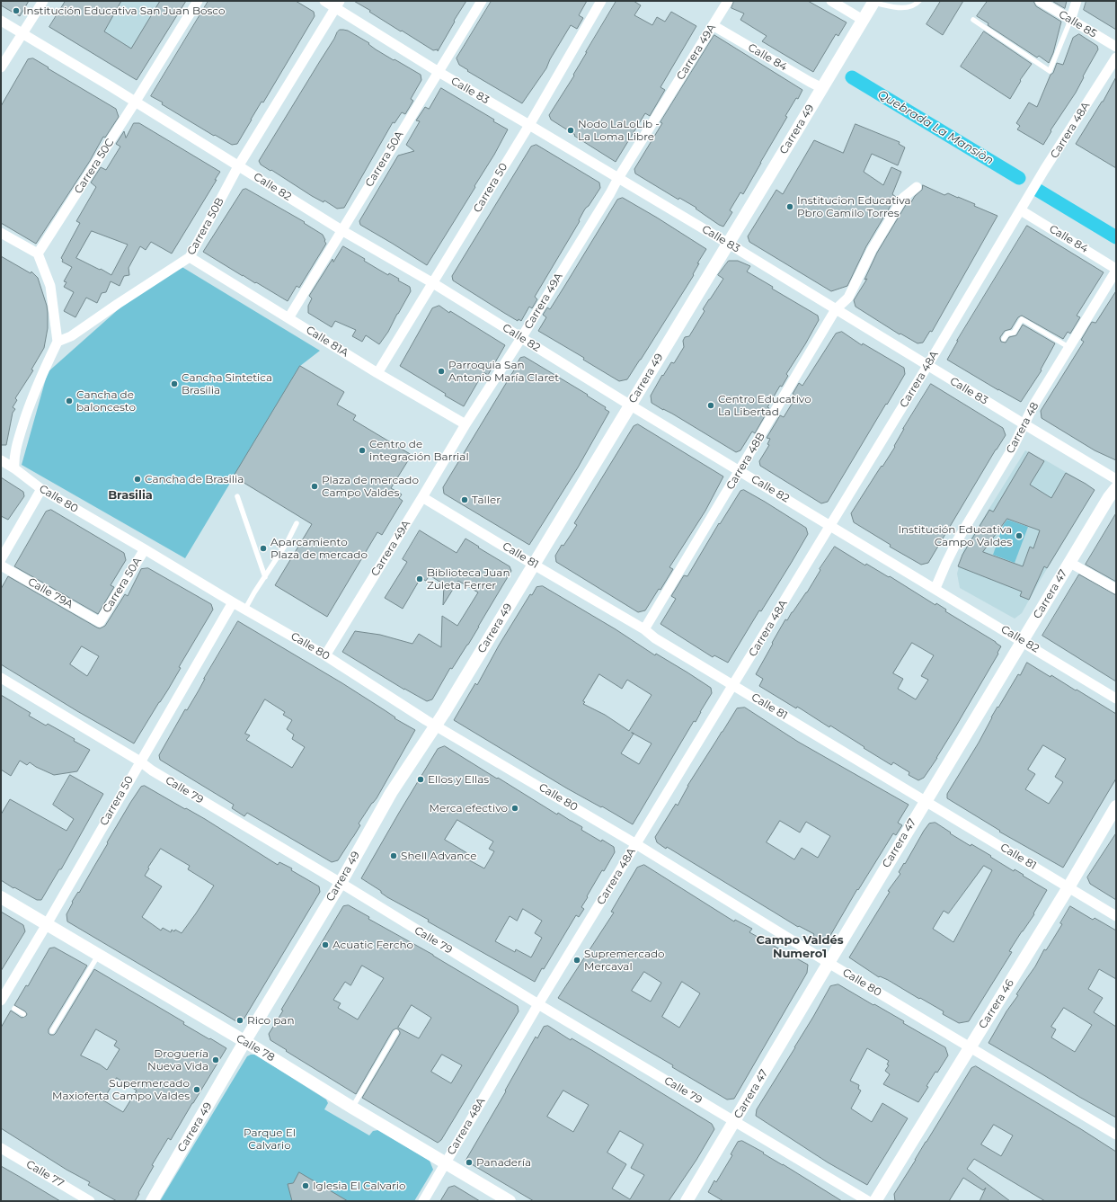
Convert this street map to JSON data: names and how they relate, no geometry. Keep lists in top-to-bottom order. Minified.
{"streets":{"street":["Calle 85","Carrera 49A","Calle 84","Calle 83","Carrera 49","Carrera 48A","Carrera 50A","Carrera 50C","Calle 82","Carrera 50","Carrera 50B","Calle 81A","Carrera 48","Carrera 48B","Calle 80","Calle 81","Calle 79A","Carrera 47","Calle 79","Carrera 46","Calle 78","Calle 77"]},"crossings":[["Carrera 49A","Calle 84"],["Carrera 49A","Calle 83"],["Carrera 49A","Calle 82"],["Carrera 49A","Calle 81A"],["Carrera 49A","Calle 80"],["Carrera 49A","Calle 81"],["Calle 84","Carrera 49"],["Calle 84","Carrera 48A"],["Calle 84","Carrera 48"],["Calle 83","Carrera 49"],["Calle 83","Carrera 48A"],["Calle 83","Carrera 50A"],["Calle 83","Carrera 50"],["Calle 83","Carrera 50B"],["Calle 83","Carrera 48"],["Calle 83","Carrera 48B"],["Carrera 49","Calle 82"],["Carrera 49","Calle 80"],["Carrera 49","Calle 81"],["Carrera 49","Calle 79"],["Carrera 49","Calle 78"],["Carrera 48A","Calle 82"],["Carrera 48A","Calle 80"],["Carrera 48A","Calle 81"],["Carrera 48A","Calle 79"],["Carrera 48A","Calle 78"],["Carrera 50A","Calle 82"],["Carrera 50A","Calle 81A"],["Carrera 50A","Calle 80"],["Carrera 50A","Calle 79A"],["Carrera 50C","Calle 82"],["Calle 82","Carrera 50"],["Calle 82","Carrera 50B"],["Calle 82","Carrera 48"],["Calle 82","Carrera 48B"],["Calle 82","Carrera 47"],["Carrera 50","Calle 81A"],["Carrera 50","Calle 80"],["Carrera 50","Calle 79"],["Carrera 50","Calle 78"],["Carrera 50B","Calle 81A"],["Carrera 48B","Calle 81"],["Calle 80","Carrera 47"],["Calle 80","Carrera 46"],["Calle 81","Carrera 47"],["Calle 81","Carrera 46"],["Carrera 47","Calle 79"]],"districts":["Brasilia","Campo Valdés Numero1"],"water":["Quebrada La Mansiòn"],"parks":["Parque El Calvario"],"places":["Institución Educativa San Juan Bosco","Nodo LaLoLib - La Loma Libre","Institucion Educativa Pbro Camilo Torres","Parroquia San Antonio María Claret","Cancha Sintetica Brasilia","Cancha de baloncesto","Centro Educativo La Libertad","Centro de integración Barrial","Cancha de Brasilia","Plaza de mercado Campo Valdes","Taller","Institución Educativa Campo Valdes","Aparcamiento Plaza de mercado","Biblioteca Juan Zuleta Ferrer","Ellos y Ellas","Merca efectivo","Shell Advance","Acuatic Fercho","Supremercado Mercaval","Rico pan","Droguería Nueva Vida","Supermercado Maxioferta Campo Valdes","Panadería","Iglesia El Calvario"]}
